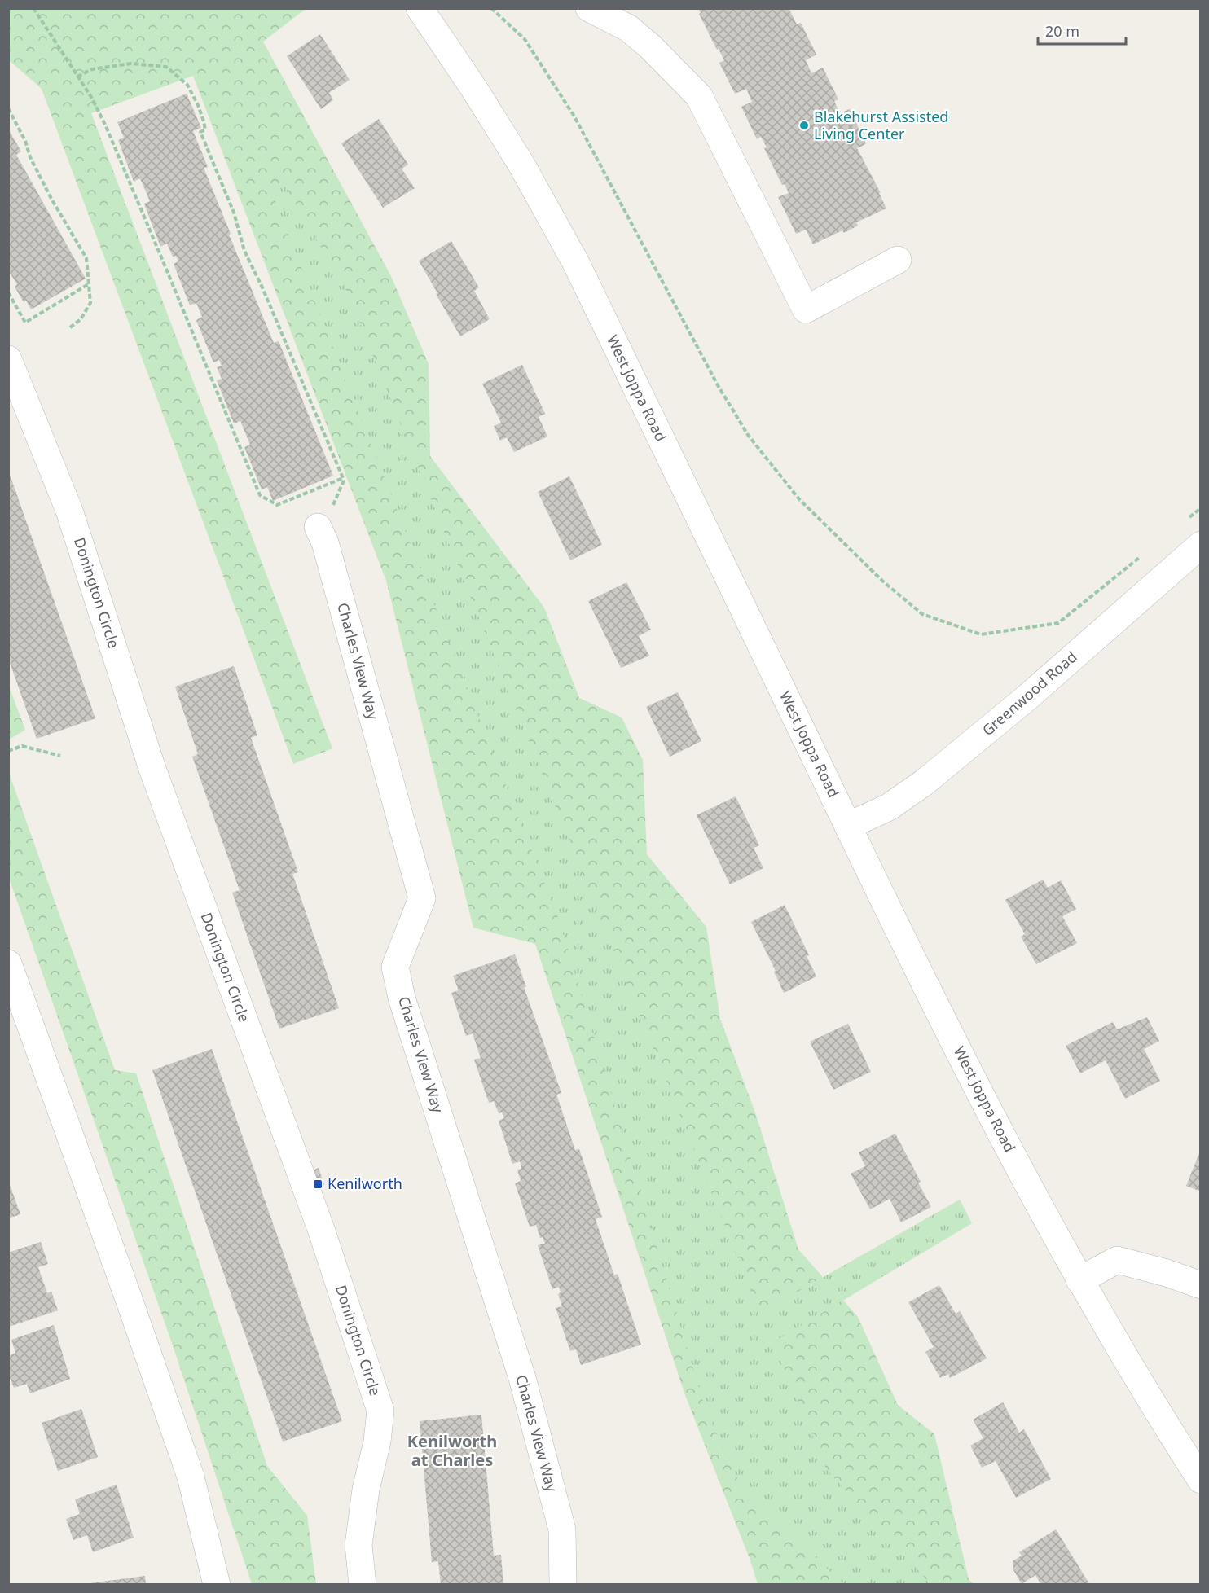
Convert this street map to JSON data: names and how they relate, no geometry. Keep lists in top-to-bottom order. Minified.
{"streets":{"street":["West Joppa Road","Donington Circle","Charles View Way","Greenwood Road"]},"crossings":[["West Joppa Road","Greenwood Road"]],"districts":["Kenilworth at Charles"],"places":{"other":["Blakehurst Assisted Living Center"],"transit":["Kenilworth"]},"scale_bar":"20 m"}
